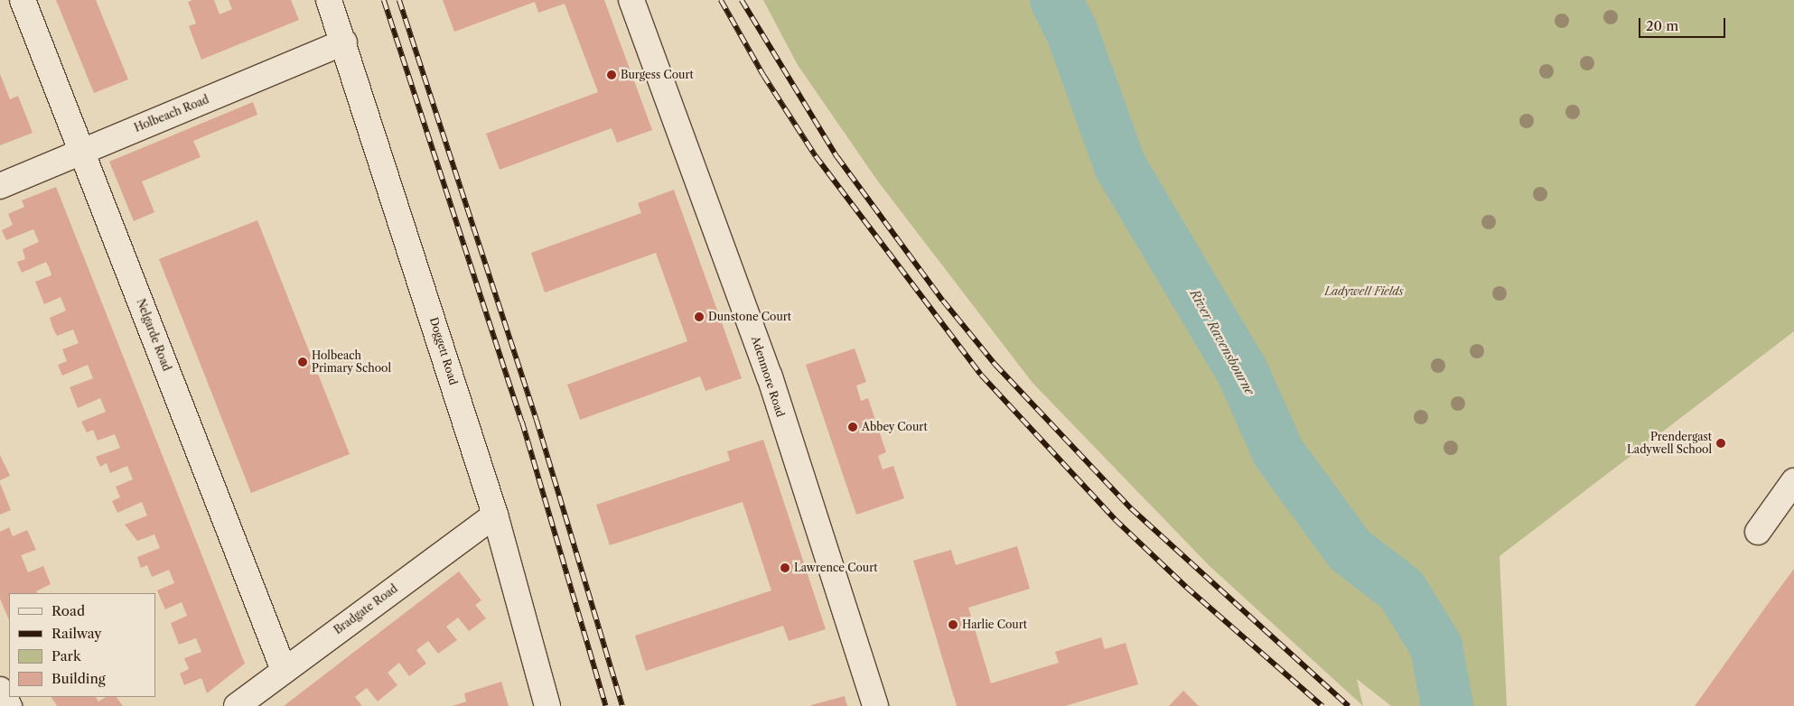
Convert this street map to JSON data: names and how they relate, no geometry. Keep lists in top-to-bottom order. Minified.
{"streets":{"street":["Holbeach Road","Nelgarde Road","Doggett Road","Adenmore Road","Bradgate Road"]},"crossings":[["Holbeach Road","Nelgarde Road"],["Holbeach Road","Doggett Road"],["Nelgarde Road","Bradgate Road"],["Doggett Road","Bradgate Road"]],"water":["River Ravensbourne"],"parks":["Ladywell Fields"],"places":["Burgess Court","Dunstone Court","Holbeach Primary School","Abbey Court","Prendergast Ladywell School","Lawrence Court","Harlie Court"],"legend":["Road","Railway","Park","Building"],"scale_bar":"20 m"}
